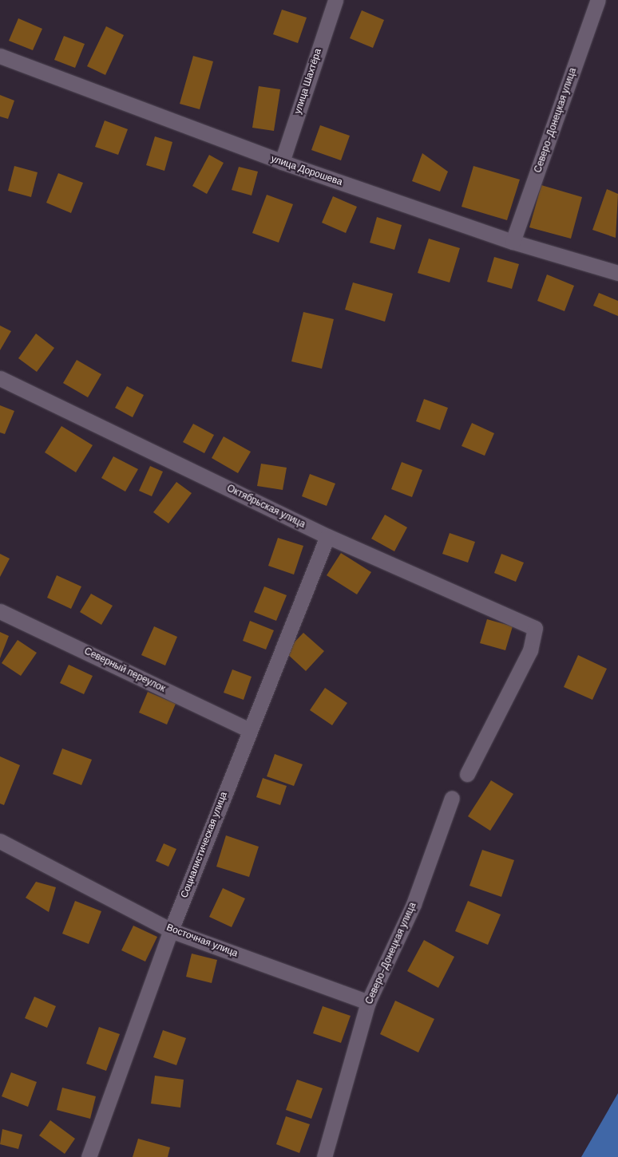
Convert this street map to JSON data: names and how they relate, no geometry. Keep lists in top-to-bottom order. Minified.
{"streets":{"street":["улица Шахтёра","Северо-Донецкая улица","улица Дорошева","Октябрьская улица","Северный переулок","Социалистическая улица","Восточная улица"]},"crossings":[["улица Шахтёра","улица Дорошева"],["Северо-Донецкая улица","улица Дорошева"],["Северо-Донецкая улица","Восточная улица"],["Октябрьская улица","Социалистическая улица"],["Северный переулок","Социалистическая улица"],["Социалистическая улица","Восточная улица"]]}
